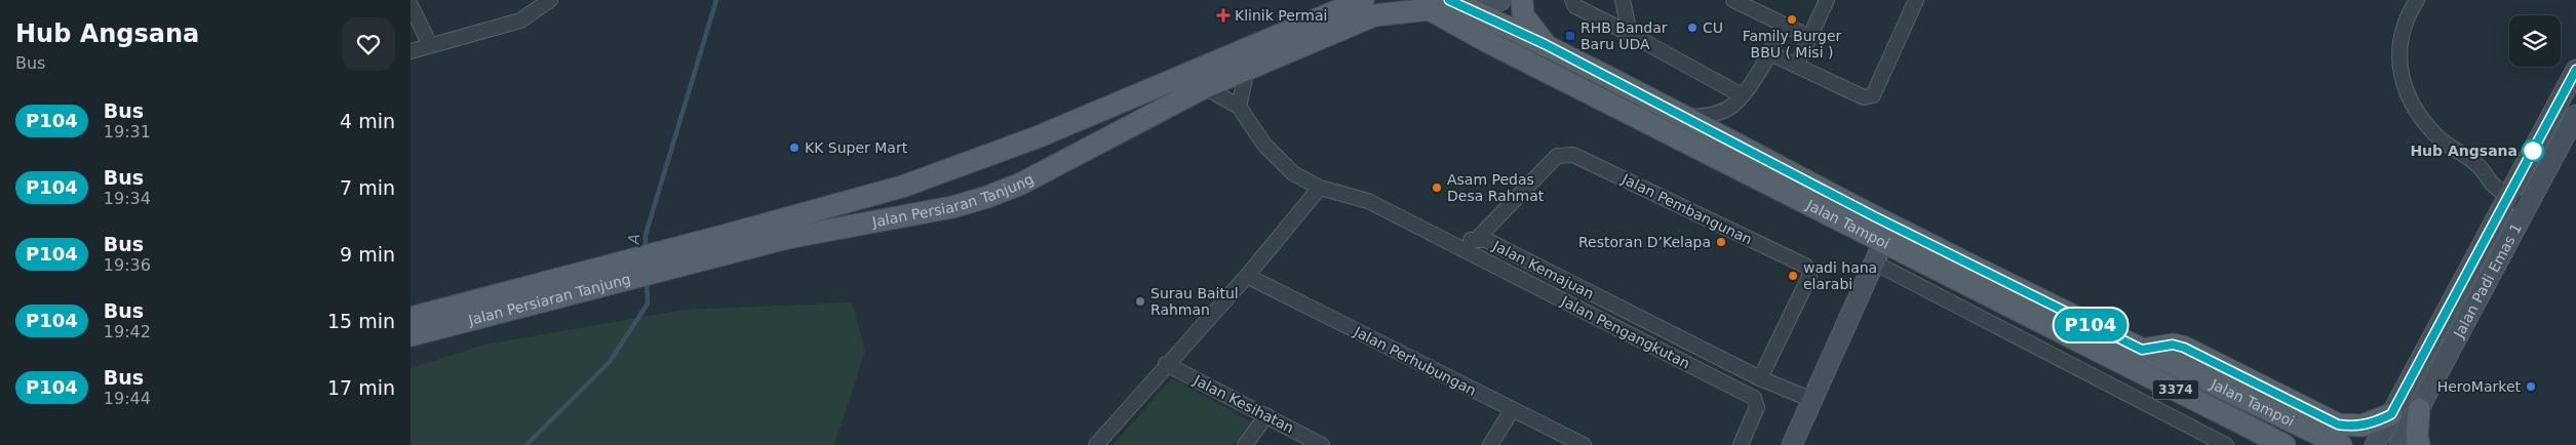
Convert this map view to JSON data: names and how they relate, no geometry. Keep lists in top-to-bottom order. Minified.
{"streets":{"main road":["Jalan Persiaran Tanjung","Jalan Tampoi","3374"],"street":["Jalan Pembangunan","Jalan Kemajuan","Jalan Padi Emas 1","Jalan Pengangkutan","Jalan Perhubungan","Jalan Kesihatan"]},"crossings":[["Jalan Persiaran Tanjung","Jalan Tampoi"],["Jalan Pembangunan","Jalan Kemajuan"],["Jalan Kemajuan","Jalan Pengangkutan"]],"water":["A"],"places":{"health":["Klinik Permai"],"other":["Family Burger BBU ( Misi )","CU","KK Super Mart","Hub Angsana","Asam Pedas Desa Rahmat","Restoran D’Kelapa","wadi hana elarabi","Surau Baitul Rahman","HeroMarket"],"transit":["RHB Bandar Baru UDA"]},"lines":["bus line P104"],"page":{"heading":["Hub Angsana","Bus"],"on_map":"P104","list":[{"mark":"P104","name":"Bus","note":"19:31","value":"4 min"},{"mark":"P104","name":"Bus","note":"19:34","value":"7 min"},{"mark":"P104","name":"Bus","note":"19:36","value":"9 min"},{"mark":"P104","name":"Bus","note":"19:42","value":"15 min"},{"mark":"P104","name":"Bus","note":"19:44","value":"17 min"}]}}
